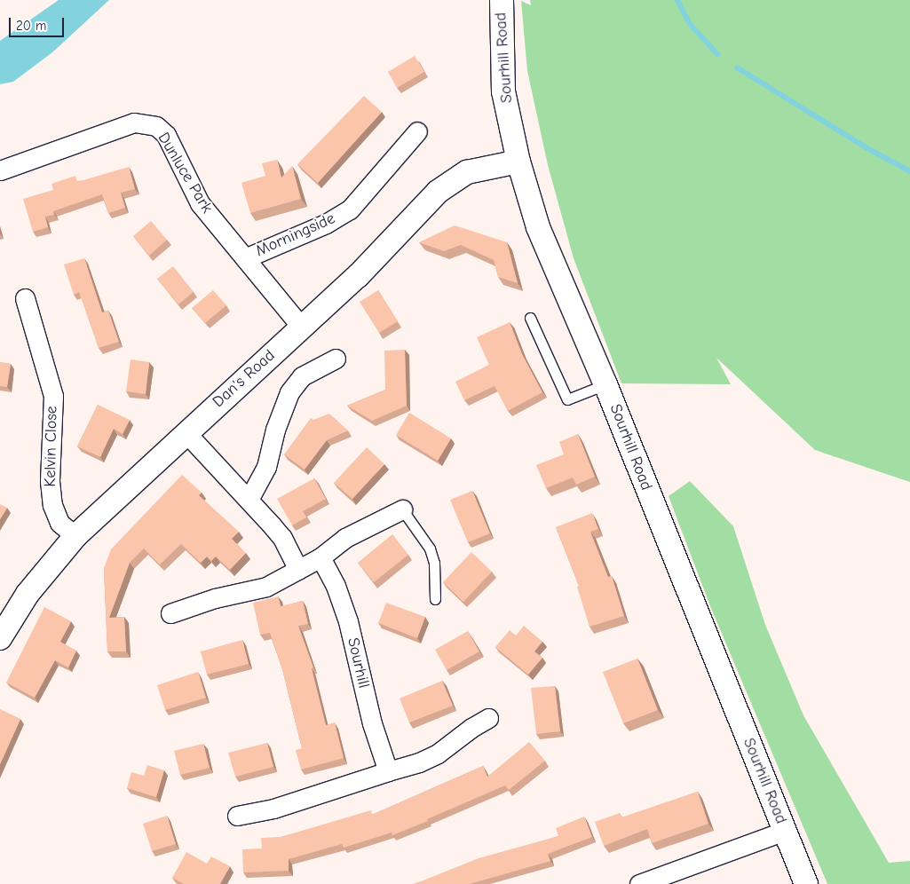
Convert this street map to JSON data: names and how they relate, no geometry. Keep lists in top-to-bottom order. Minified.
{"streets":{"street":["Sourhill Road","Dunluce Park","Morningside","Dan's Road","Kelvin Close","Sourhill"]},"crossings":[["Sourhill Road","Dan's Road"],["Dunluce Park","Morningside"],["Dunluce Park","Dan's Road"],["Dan's Road","Kelvin Close"]],"scale_bar":"20 m"}
